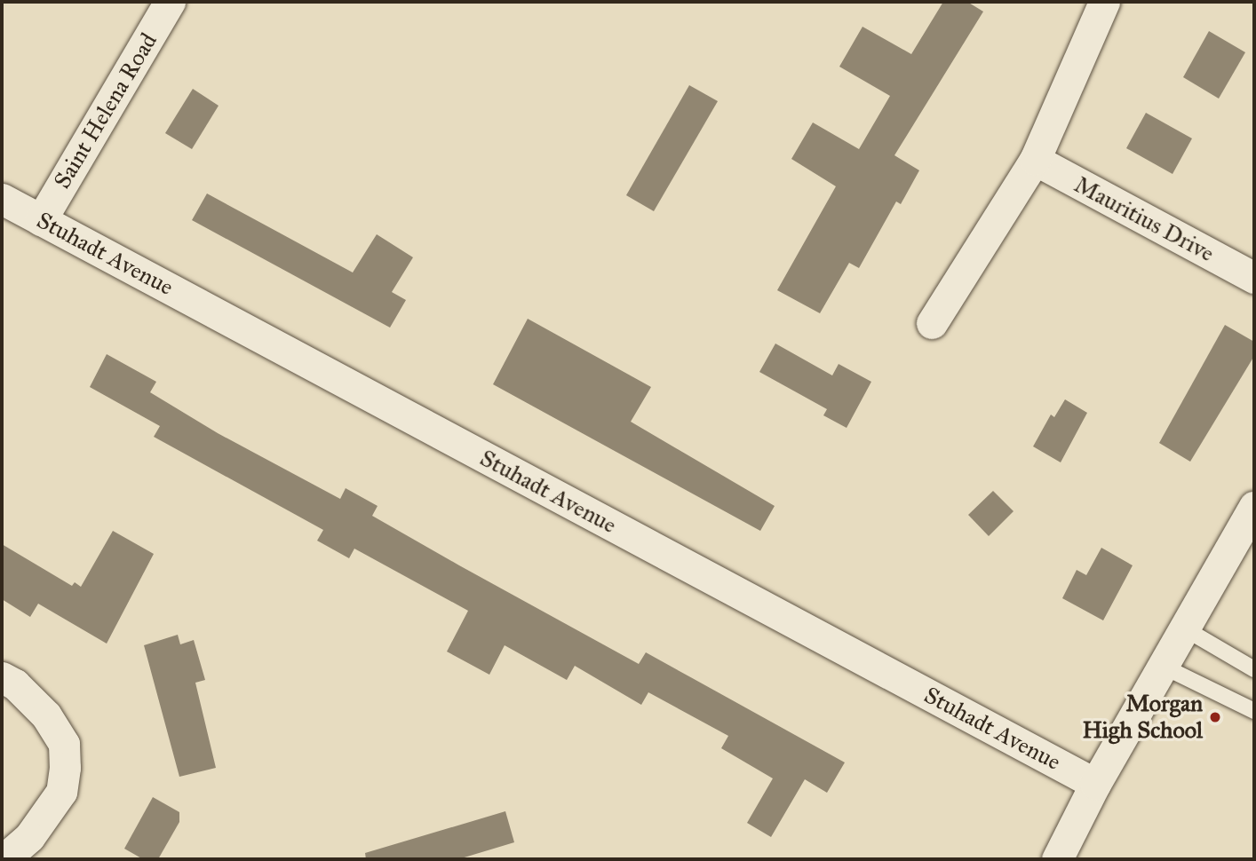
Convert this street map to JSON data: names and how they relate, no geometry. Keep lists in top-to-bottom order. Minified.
{"streets":{"street":["Saint Helena Road","Mauritius Drive","Stuhadt Avenue"]},"crossings":[["Saint Helena Road","Stuhadt Avenue"]],"places":["Morgan High School"]}
